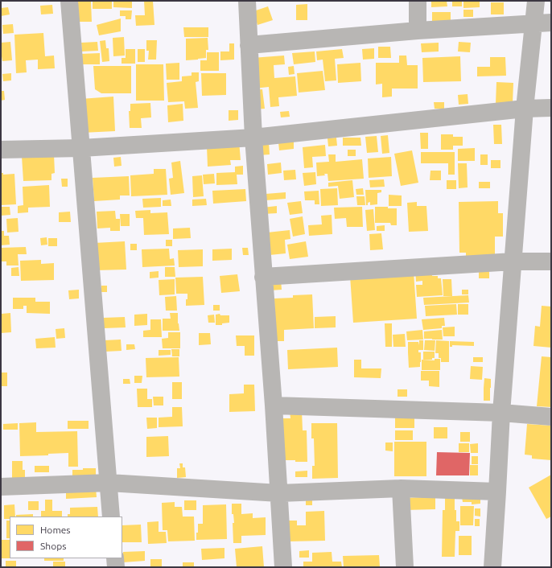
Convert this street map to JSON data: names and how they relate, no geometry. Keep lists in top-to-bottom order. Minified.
{"legend":["Homes","Shops"]}
